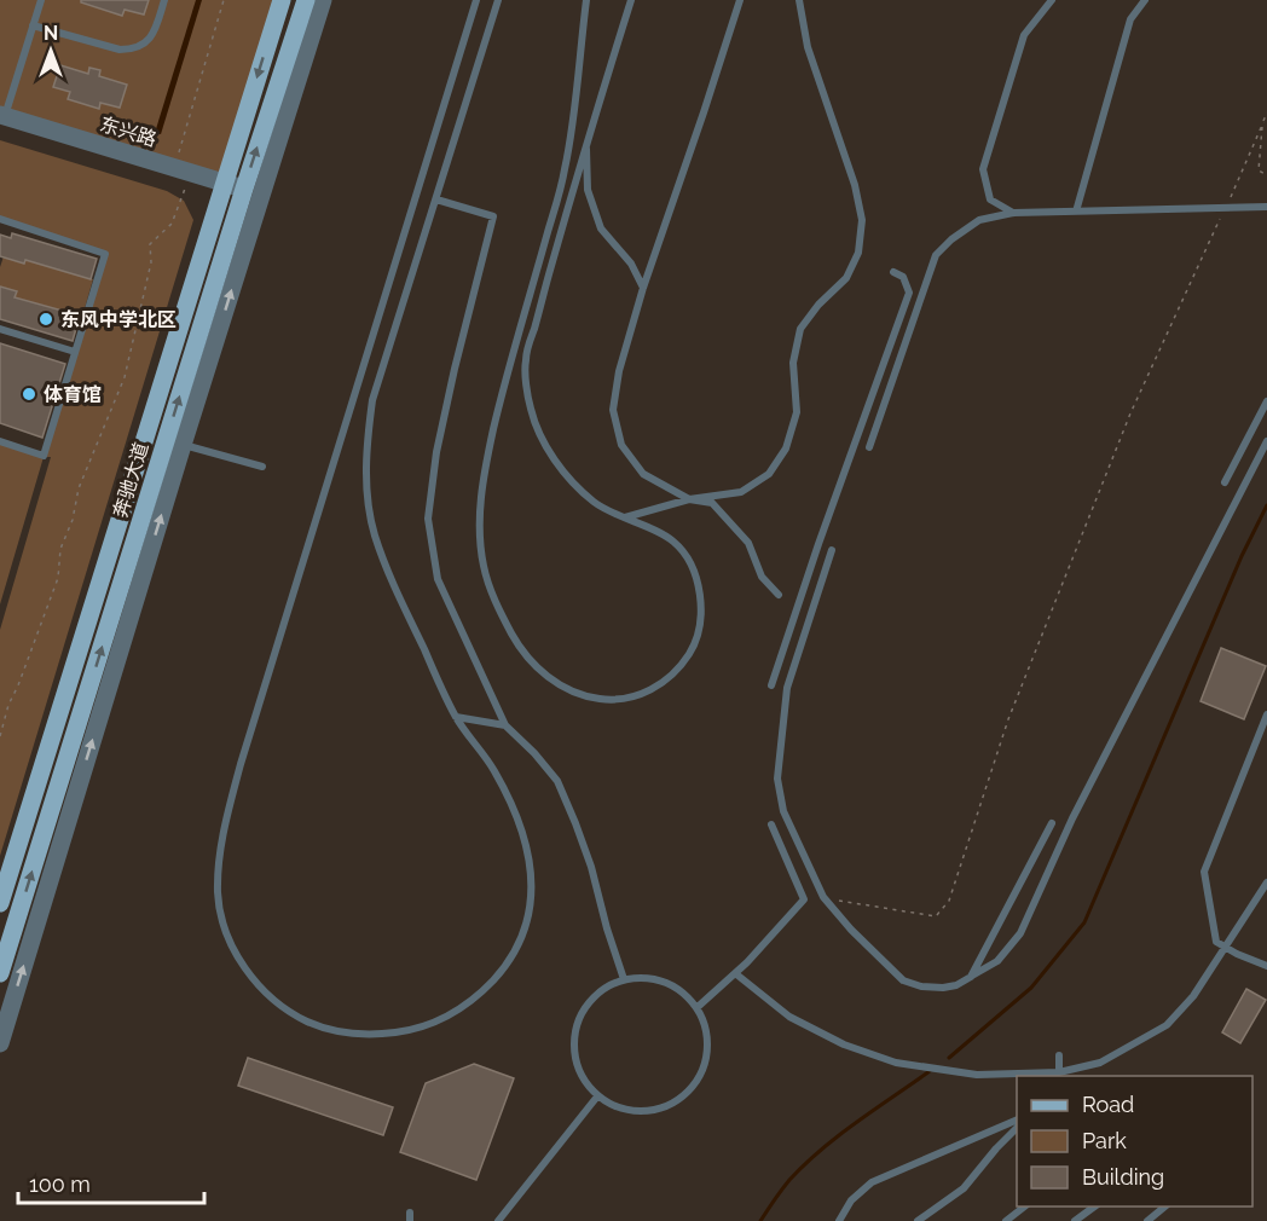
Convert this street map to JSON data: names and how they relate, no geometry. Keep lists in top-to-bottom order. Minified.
{"streets":{"main road":["奔驰大道"],"street":["东兴路"]},"crossings":[["东兴路","奔驰大道"]],"places":["东风中学北区","体育馆"],"legend":["Road","Park","Building"],"scale_bar":"100 m","north":"top"}
